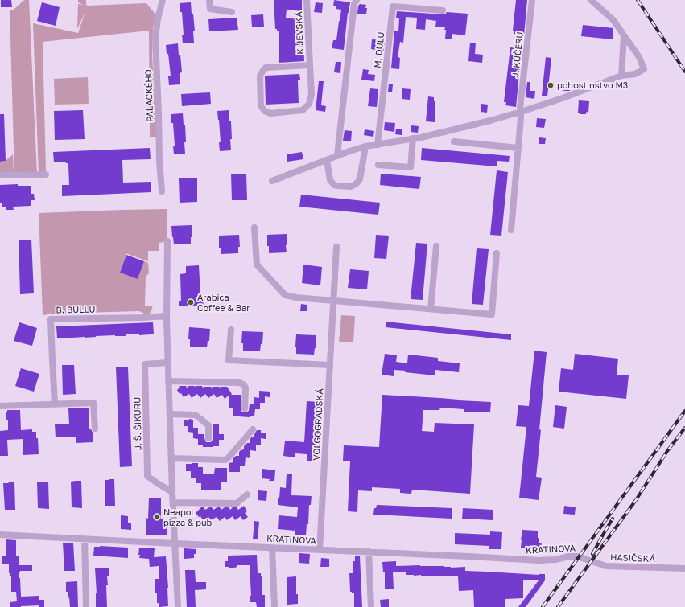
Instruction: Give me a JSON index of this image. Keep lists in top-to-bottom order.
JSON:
{
  "streets": {
    "street": [
      "KIJEVSKÁ",
      "M. DULU",
      "J. KUČERU",
      "PALACKÉHO",
      "B. BULLU",
      "J. Š. ŠIKURU",
      "VOLGOGRADSKÁ",
      "KRATINOVA",
      "HASIČSKÁ"
    ]
  },
  "crossings": [
    ["VOLGOGRADSKÁ", "KRATINOVA"],
    ["KRATINOVA", "HASIČSKÁ"]
  ],
  "places": ["pohostinstvo M3", "Arabica Coffee & Bar", "Neapol pizza & pub"]
}
